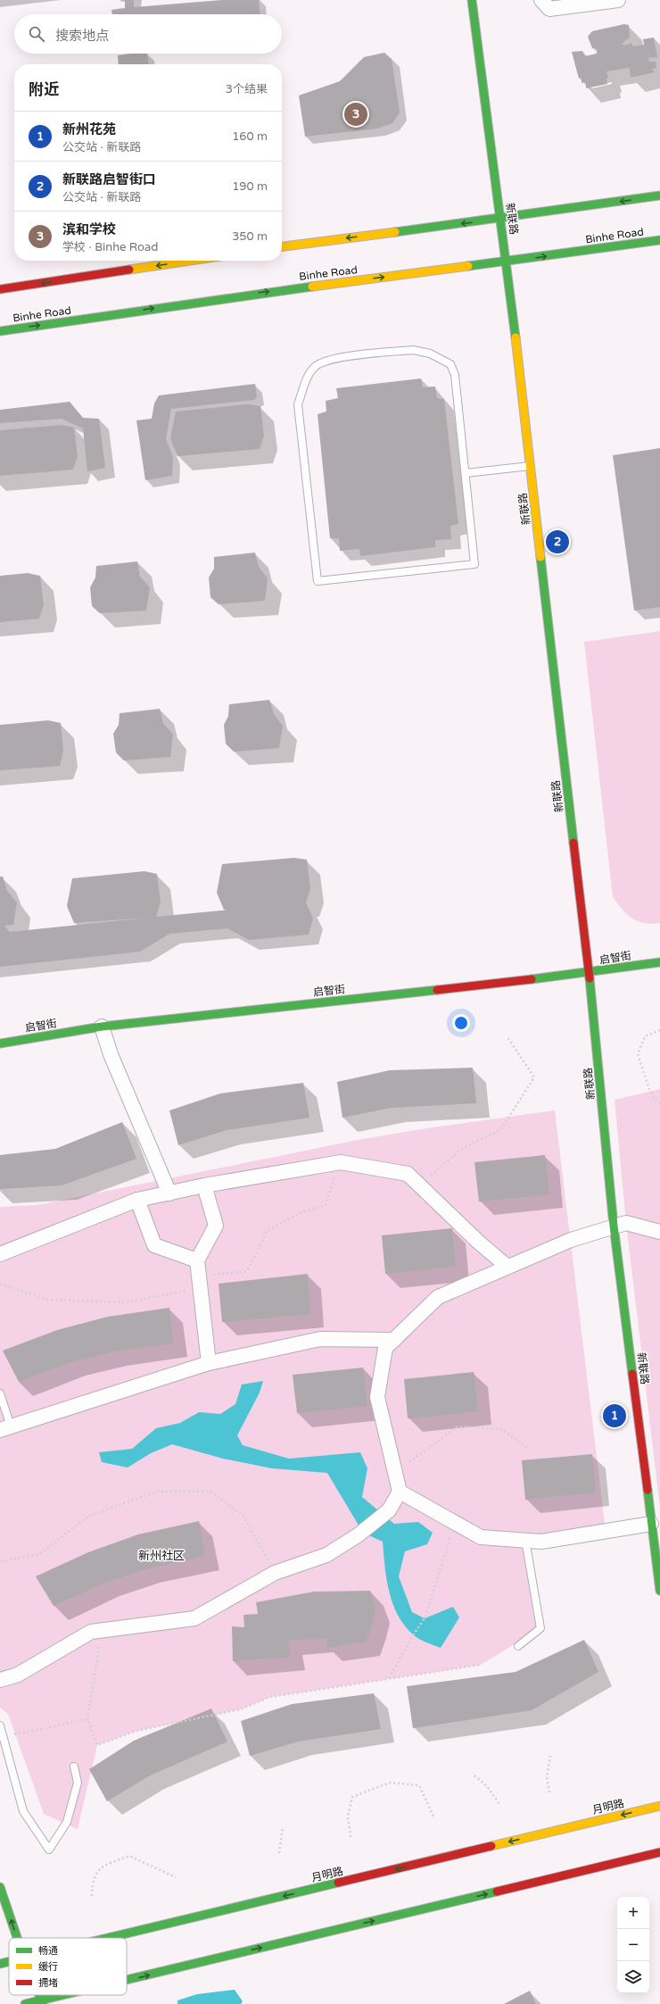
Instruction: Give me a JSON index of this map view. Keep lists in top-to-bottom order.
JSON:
{
  "streets": {
    "street": [
      "新联路",
      "Binhe Road",
      "启智街",
      "月明路"
    ]
  },
  "crossings": [
    ["新联路", "Binhe Road"],
    ["新联路", "启智街"]
  ],
  "districts": ["新州社区"],
  "legend": ["畅通", "缓行", "拥堵"],
  "page": {
    "search": "搜索地点",
    "heading": ["附近", "3个结果"],
    "pins": ["3", "2", "1"],
    "list": [
      {
        "mark": "1",
        "name": "新州花苑",
        "note": "公交站 · 新联路",
        "value": "160 m"
      },
      {
        "mark": "2",
        "name": "新联路启智街口",
        "note": "公交站 · 新联路",
        "value": "190 m"
      },
      {
        "mark": "3",
        "name": "滨和学校",
        "note": "学校 · Binhe Road",
        "value": "350 m"
      }
    ],
    "map_buttons": ["+", "−"]
  }
}
